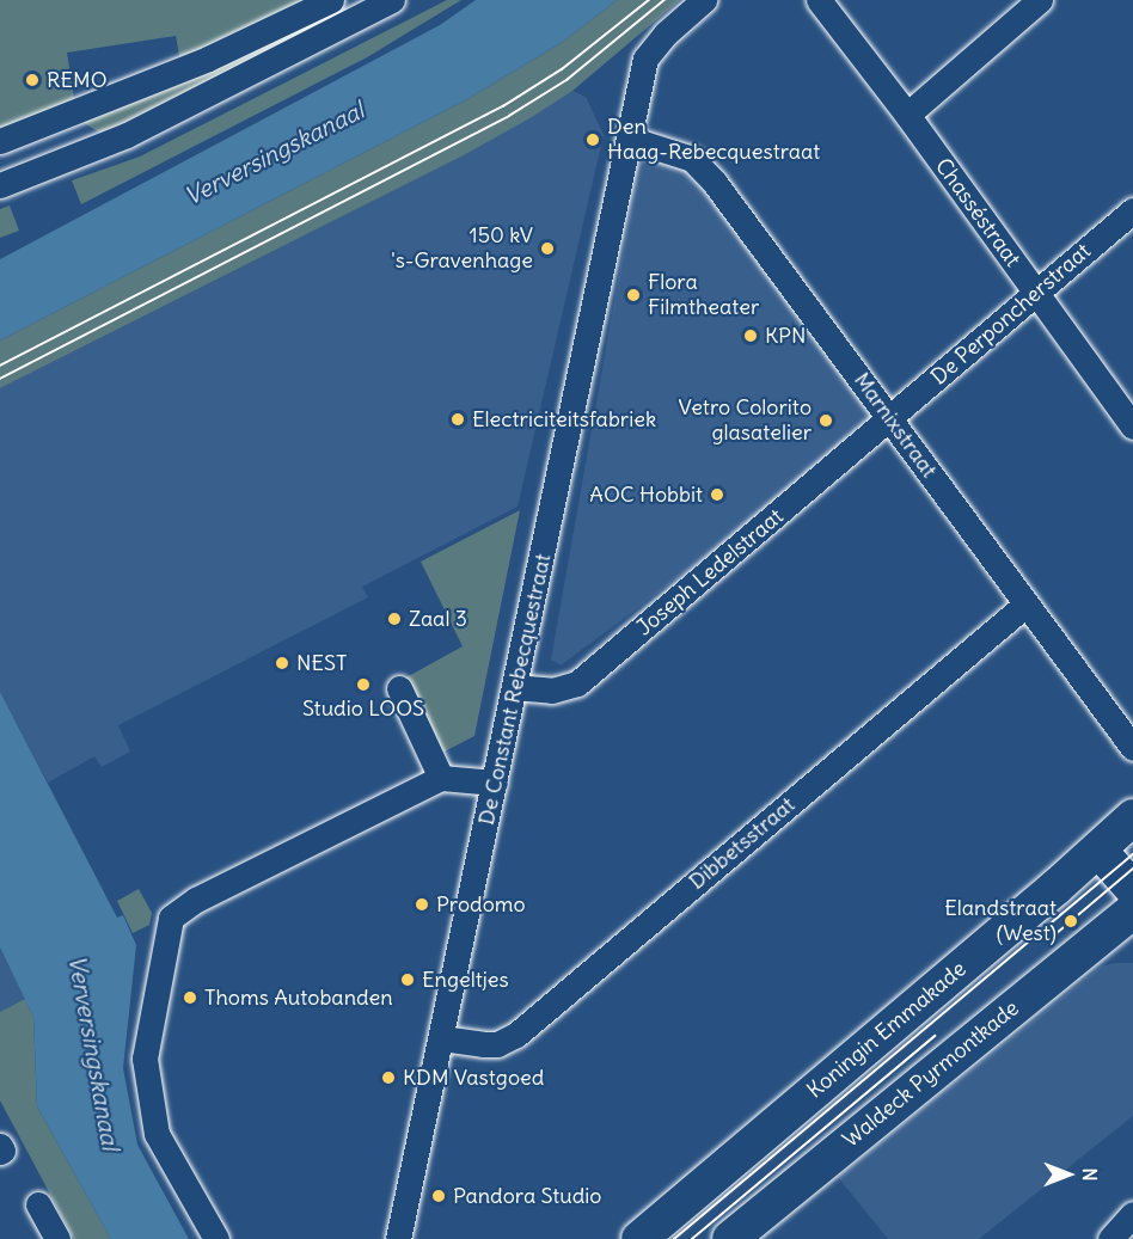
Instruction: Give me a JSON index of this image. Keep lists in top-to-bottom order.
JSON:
{
  "streets": {
    "main road": ["Koningin Emmakade", "Waldeck Pyrmontkade"],
    "street": [
      "Chasséstraat",
      "De Perponcherstraat",
      "Marnixstraat",
      "Joseph Ledelstraat",
      "De Constant Rebecquestraat",
      "Dibbetsstraat"
    ]
  },
  "crossings": [
    ["Chasséstraat", "De Perponcherstraat"],
    ["De Perponcherstraat", "Marnixstraat"],
    ["De Perponcherstraat", "Joseph Ledelstraat"],
    ["Marnixstraat", "Joseph Ledelstraat"],
    ["Marnixstraat", "De Constant Rebecquestraat"],
    ["Marnixstraat", "Dibbetsstraat"],
    ["Joseph Ledelstraat", "De Constant Rebecquestraat"],
    ["De Constant Rebecquestraat", "Dibbetsstraat"]
  ],
  "water": ["Verversingskanaal"],
  "places": [
    "REMO",
    "Den Haag-Rebecquestraat",
    "150 kV 's-Gravenhage",
    "Flora Filmtheater",
    "KPN",
    "Electriciteitsfabriek",
    "Vetro Colorito glasatelier",
    "AOC Hobbit",
    "Zaal 3",
    "NEST",
    "Studio LOOS",
    "Prodomo",
    "Elandstraat (West)",
    "Engeltjes",
    "Thoms Autobanden",
    "KDM Vastgoed",
    "Pandora Studio"
  ],
  "north": "right"
}
